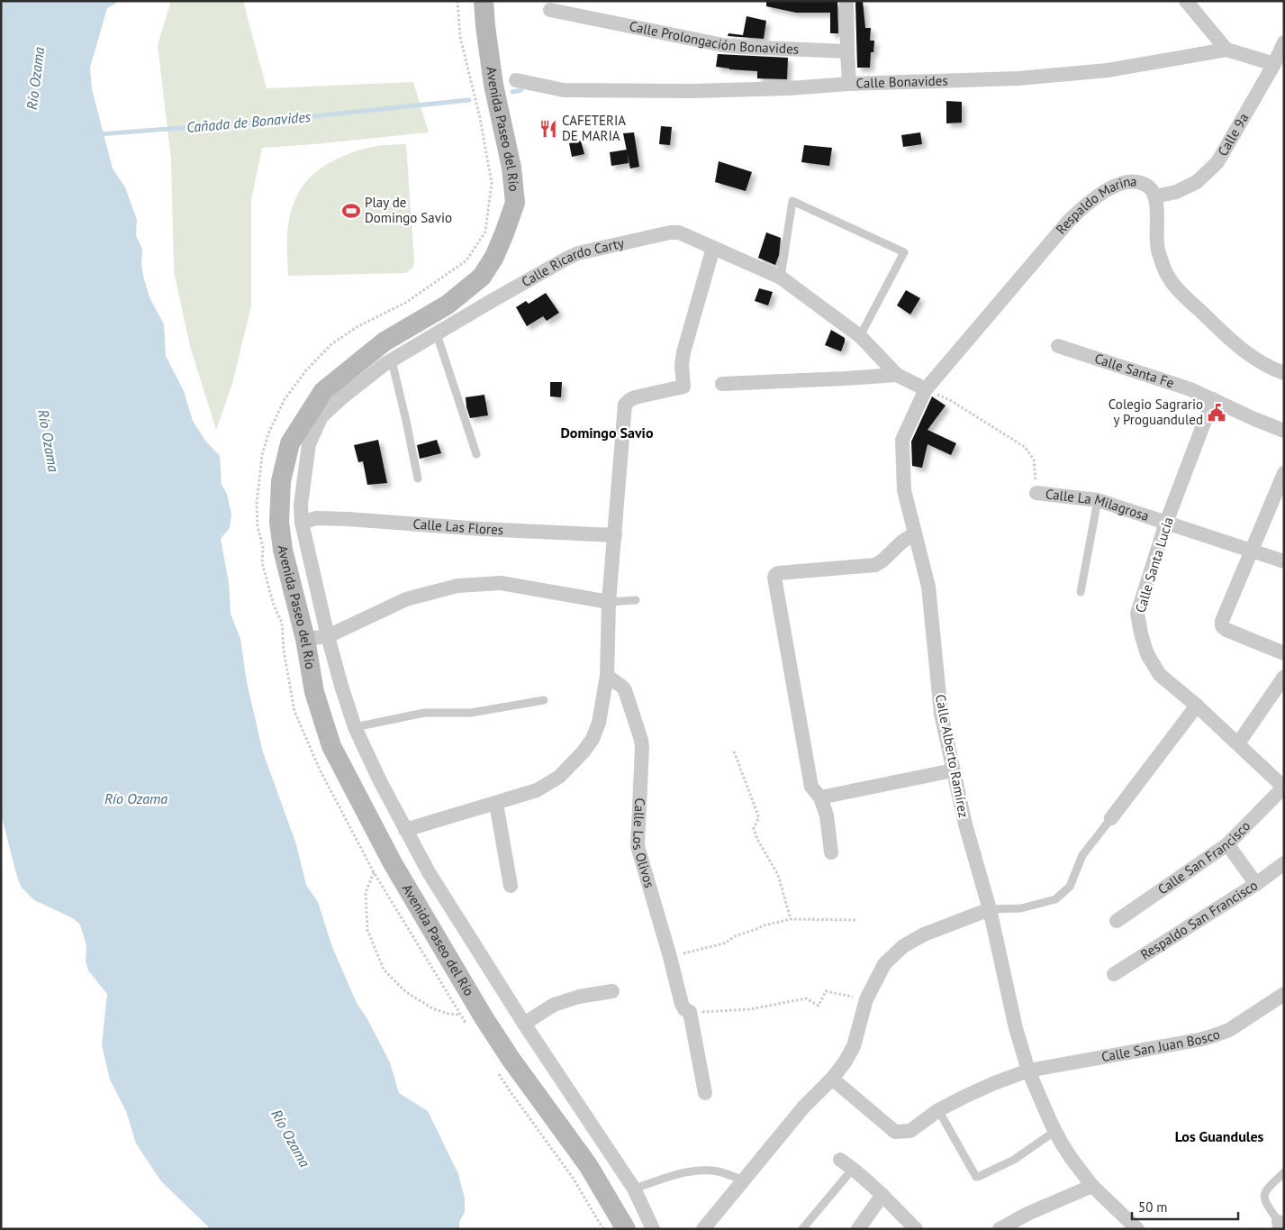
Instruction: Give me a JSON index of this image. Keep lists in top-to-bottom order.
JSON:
{
  "streets": {
    "street": [
      "Calle Prolongación Bonavides",
      "Calle Bonavides",
      "Avenida Paseo del Río",
      "Calle 9a",
      "Respaldo Marina",
      "Calle Ricardo Carty",
      "Calle Santa Fe",
      "Calle La Milagrosa",
      "Calle Las Flores",
      "Calle Santa Lucía",
      "Calle Alberto Ramírez",
      "Calle Los Olivos",
      "Calle San Francisco",
      "Respaldo San Francisco",
      "Calle San Juan Bosco"
    ]
  },
  "crossings": [
    ["Calle Bonavides", "Calle 9a"],
    ["Avenida Paseo del Río", "Calle Ricardo Carty"],
    ["Avenida Paseo del Río", "Calle Las Flores"],
    ["Calle 9a", "Respaldo Marina"],
    ["Respaldo Marina", "Calle Ricardo Carty"],
    ["Respaldo Marina", "Calle Alberto Ramírez"],
    ["Calle Ricardo Carty", "Calle Las Flores"],
    ["Calle Ricardo Carty", "Calle Alberto Ramírez"],
    ["Calle Santa Fe", "Calle Santa Lucía"],
    ["Calle La Milagrosa", "Calle Santa Lucía"],
    ["Calle Santa Lucía", "Calle San Francisco"],
    ["Calle Alberto Ramírez", "Calle San Juan Bosco"]
  ],
  "districts": ["Domingo Savio", "Los Guandules"],
  "water": ["Río Ozama", "Cañada de Bonavides"],
  "places": {
    "restaurant": ["CAFETERIA DE MARIA"],
    "sports": ["Play de Domingo Savio"],
    "public building": ["Colegio Sagrario y Proguanduled"]
  },
  "scale_bar": "50 m"
}
